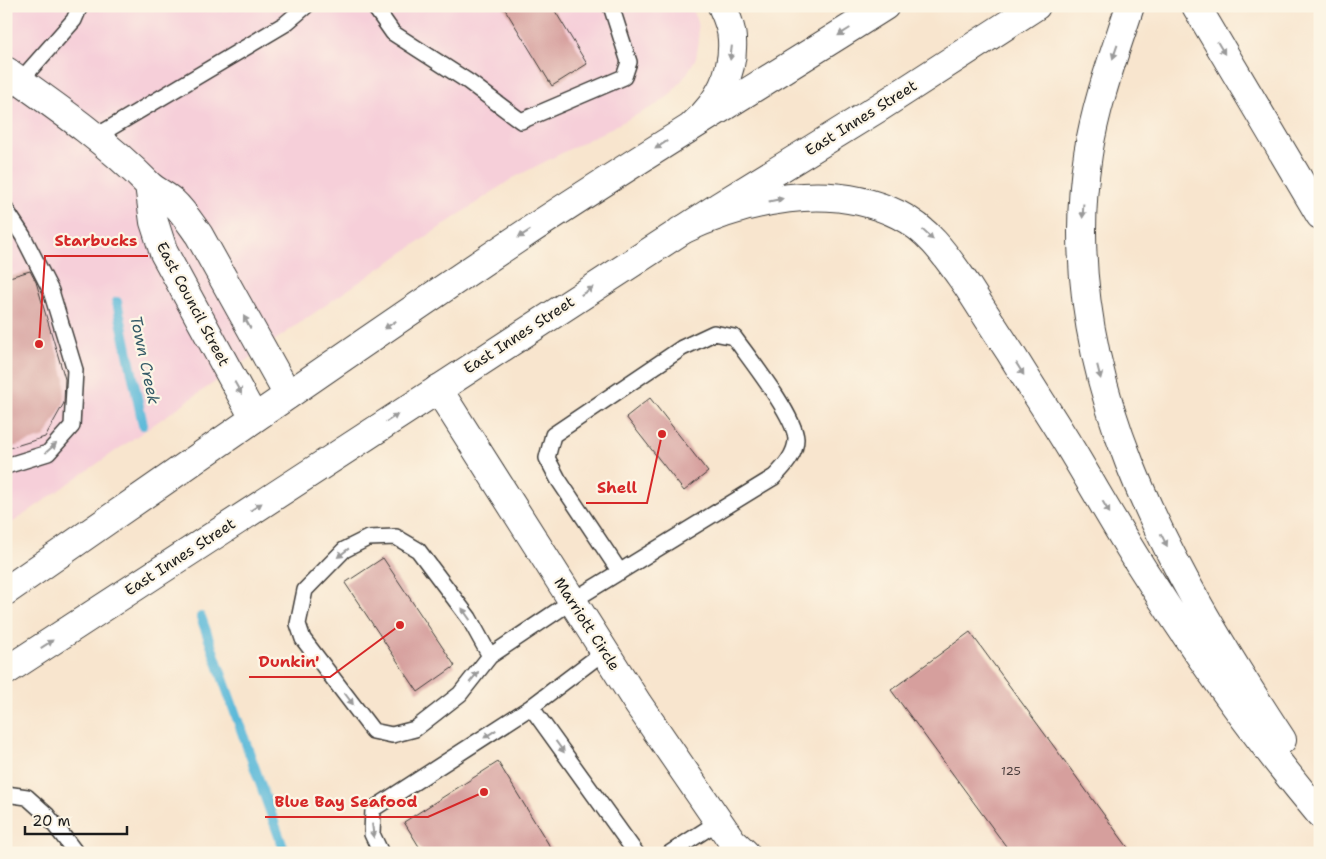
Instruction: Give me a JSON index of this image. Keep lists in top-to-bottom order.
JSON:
{
  "streets": {
    "main road": ["East Innes Street", "East Council Street", "Marriott Circle"]
  },
  "crossings": [
    ["East Innes Street", "Marriott Circle"]
  ],
  "water": ["Town Creek"],
  "places": [
    "Starbucks",
    "Shell",
    "Dunkin'",
    "Blue Bay Seafood"
  ],
  "house_numbers": ["125"],
  "scale_bar": "20 m"
}
